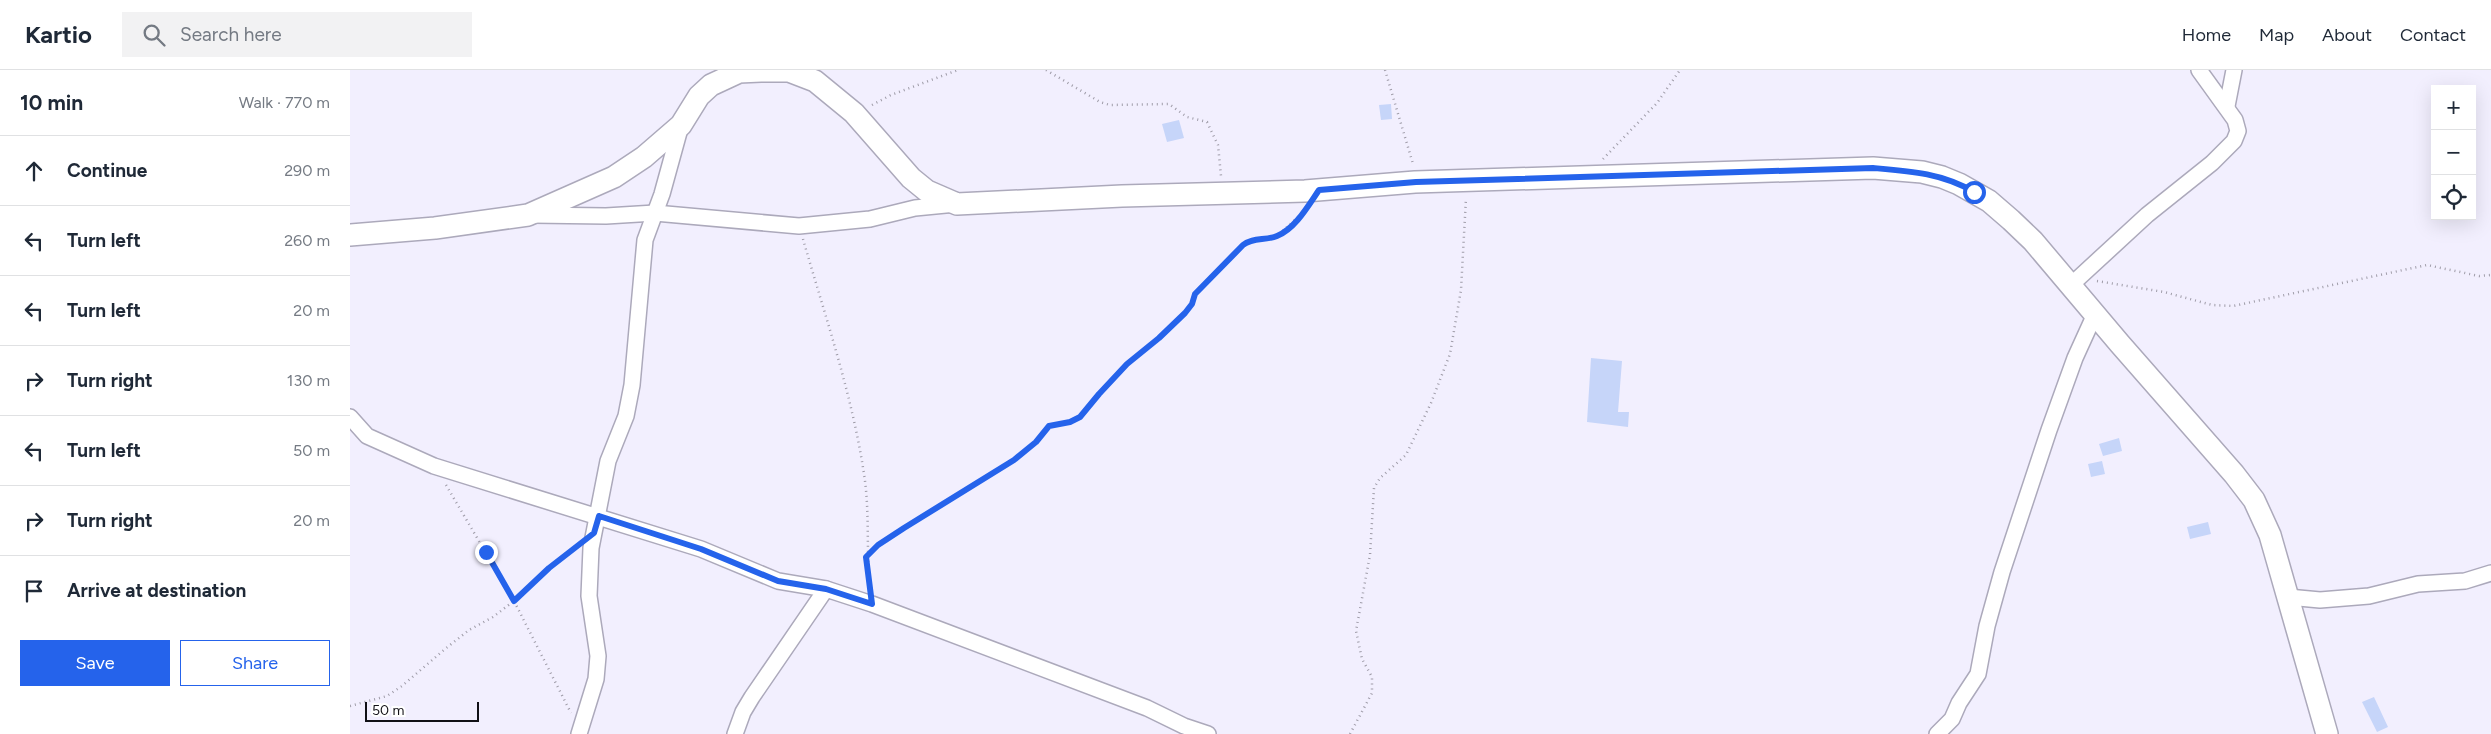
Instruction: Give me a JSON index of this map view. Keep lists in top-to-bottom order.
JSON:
{
  "scale_bar": "50 m",
  "page": {
    "header": "Kartio",
    "search": "Search here",
    "nav": [
      "Home",
      "Map",
      "About",
      "Contact"
    ],
    "heading": ["10 min", "Walk · 770 m"],
    "map_buttons": ["+", "−"],
    "list": [
      ["Continue", "290 m"],
      ["Turn left", "260 m"],
      ["Turn left", "20 m"],
      ["Turn right", "130 m"],
      ["Turn left", "50 m"],
      ["Turn right", "20 m"],
      "Arrive at destination"
    ],
    "buttons": ["Save", "Share"],
    "scale": "50 m"
  }
}
